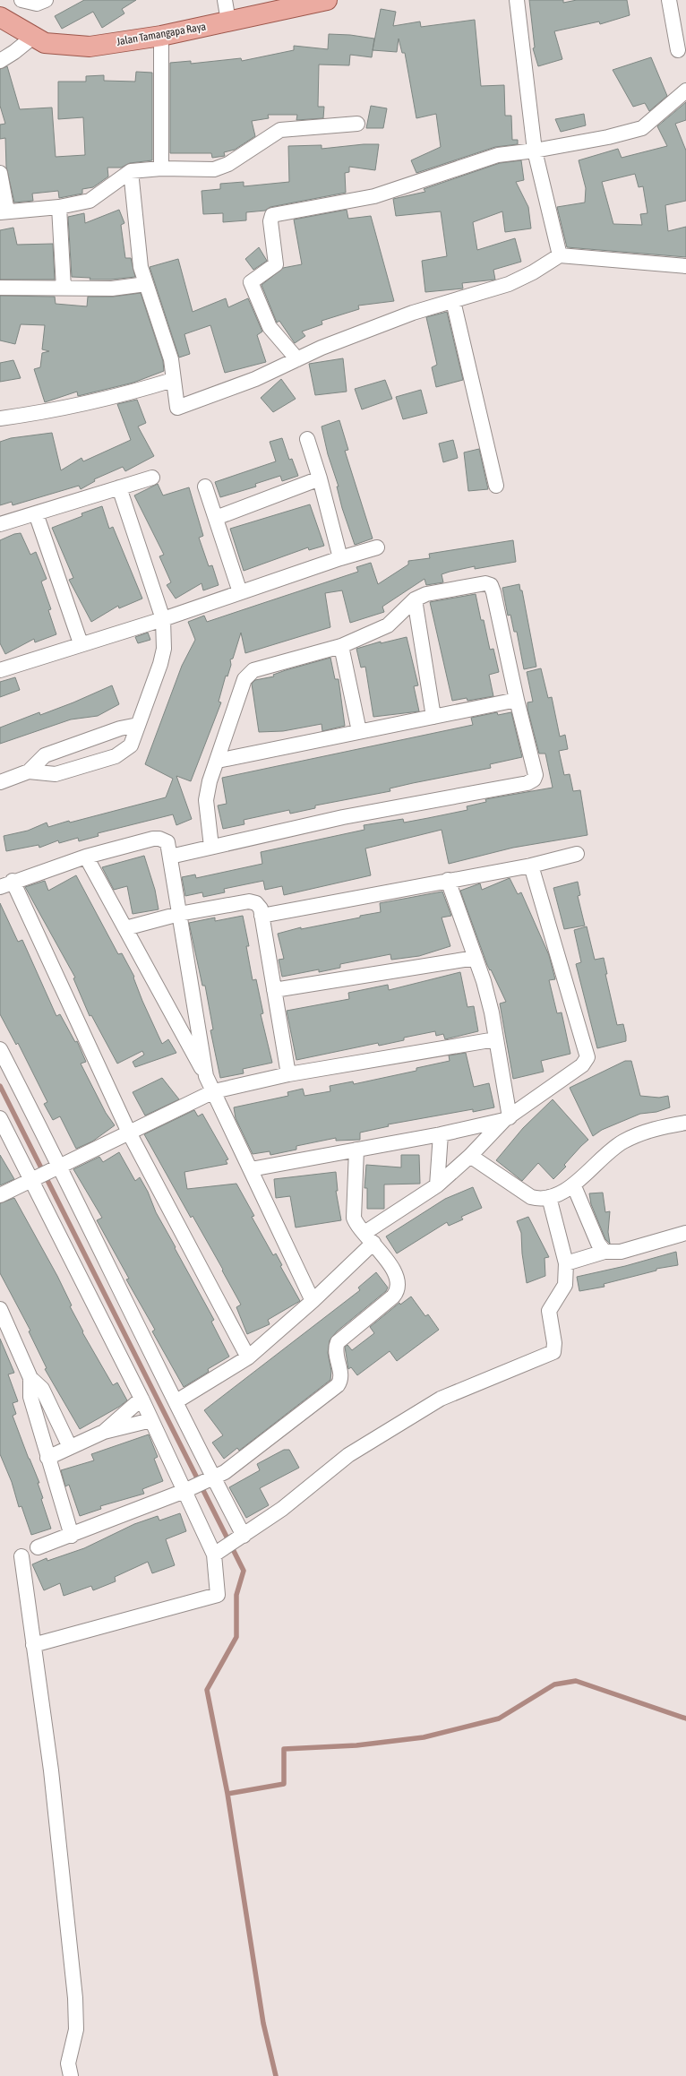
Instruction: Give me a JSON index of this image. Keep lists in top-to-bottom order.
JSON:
{
  "streets": {
    "main road": ["Jalan Tamangapa Raya"]
  }
}
